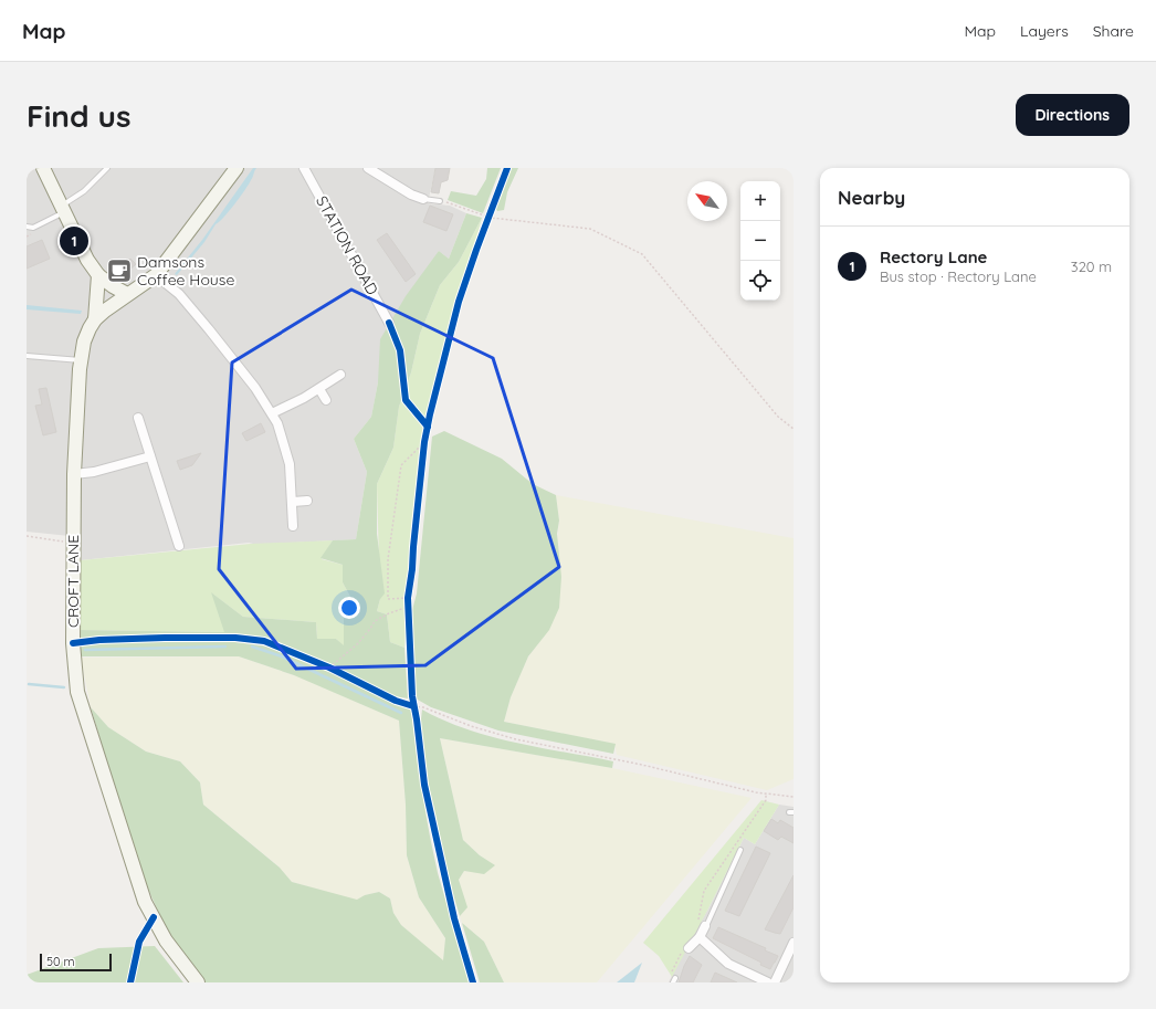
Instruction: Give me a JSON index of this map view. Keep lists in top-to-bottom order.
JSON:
{
  "streets": {
    "street": ["STATION ROAD", "CROFT LANE"]
  },
  "places": {
    "cafe": ["Damsons Coffee House"]
  },
  "scale_bar": "50 m",
  "north": "top left",
  "page": {
    "header": "Map",
    "nav": ["Map", "Layers", "Share"],
    "buttons": "Directions",
    "title": "Find us",
    "heading": "Nearby",
    "map_buttons": ["+", "−"],
    "pins": "1",
    "list": [
      {
        "mark": "1",
        "name": "Rectory Lane",
        "note": "Bus stop · Rectory Lane",
        "value": "320 m"
      }
    ],
    "scale": "50 m"
  }
}
